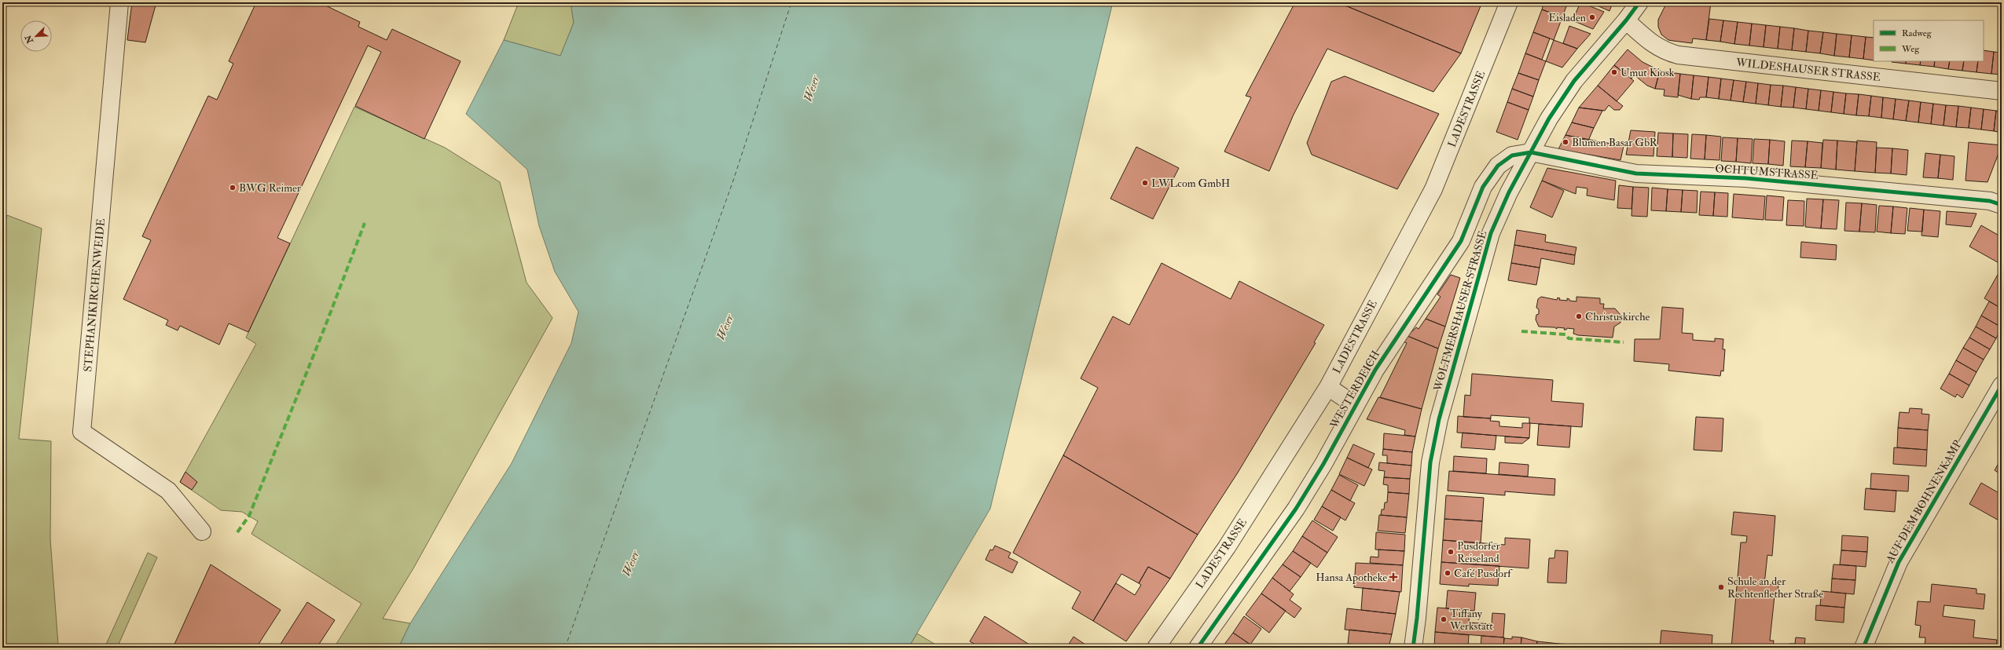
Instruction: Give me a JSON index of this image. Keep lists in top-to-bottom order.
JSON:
{
  "streets": {
    "street": [
      "WILDESHAUSER STRASSE",
      "LADESTRASSE",
      "OCHTUMSTRASSE",
      "STEPHANIKIRCHENWEIDE",
      "WOLTMERSHAUSER STRASSE",
      "WESTERDEICH",
      "AUF DEM BOHNENKAMP"
    ]
  },
  "crossings": [
    ["WILDESHAUSER STRASSE", "WOLTMERSHAUSER STRASSE"],
    ["OCHTUMSTRASSE", "WOLTMERSHAUSER STRASSE"],
    ["OCHTUMSTRASSE", "WESTERDEICH"],
    ["WOLTMERSHAUSER STRASSE", "WESTERDEICH"]
  ],
  "water": ["Weser"],
  "places": {
    "other": [
      "Eisladen",
      "Umut Kiosk",
      "Blumen Basar GbR",
      "LWLcom GmbH",
      "BWG Reimer",
      "Christuskirche",
      "Pusdorfer Reiseland",
      "Café Pusdorf",
      "Schule an der Rechtenflether Straße",
      "Tiffany Werkstatt"
    ],
    "health": ["Hansa Apotheke"]
  },
  "legend": ["Radweg", "Weg"],
  "north": "bottom left"
}
